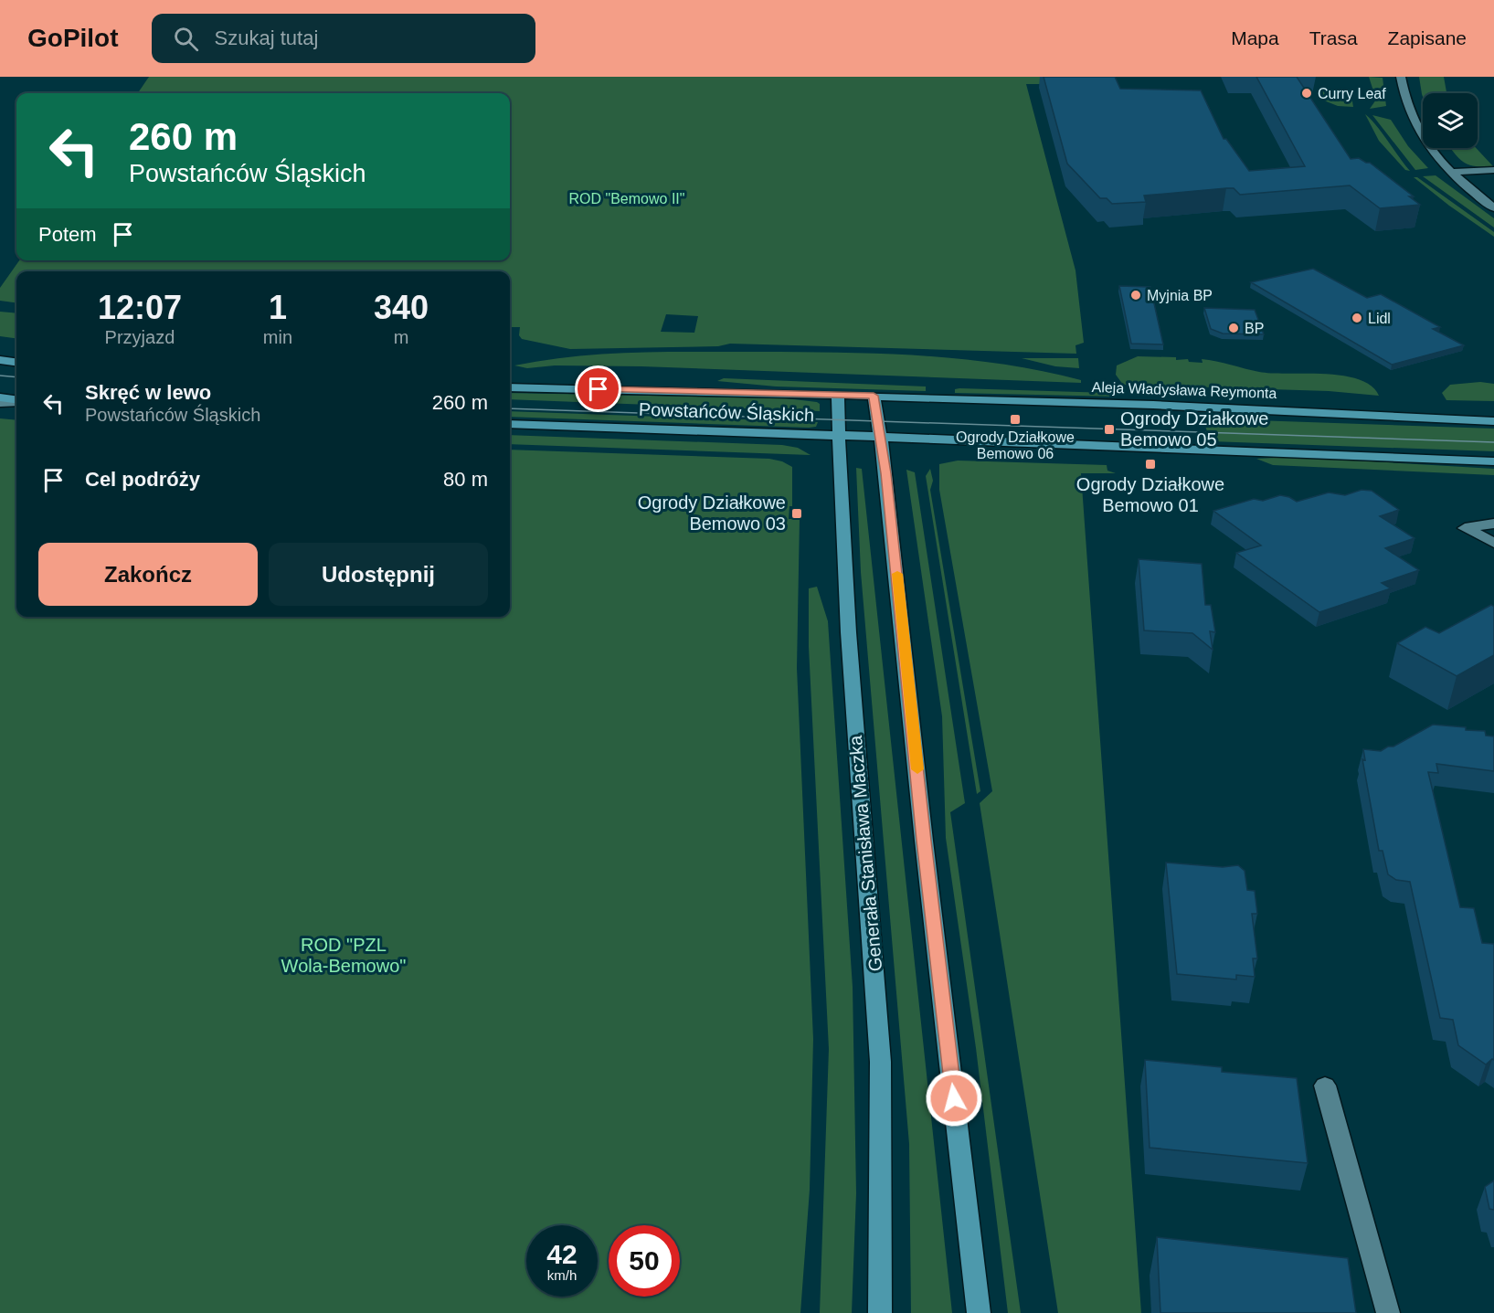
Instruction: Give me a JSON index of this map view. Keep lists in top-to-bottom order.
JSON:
{
  "streets": {
    "main road": ["Aleja Władysława Reymonta", "Powstańców Śląskich", "Generała Stanisława Maczka"]
  },
  "crossings": [
    ["Aleja Władysława Reymonta", "Powstańców Śląskich"],
    ["Powstańców Śląskich", "Generała Stanisława Maczka"]
  ],
  "parks": ["ROD \"Bemowo II\"", "ROD \"PZL Wola-Bemowo\""],
  "places": {
    "other": [
      "Curry Leaf",
      "Myjnia BP",
      "Lidl",
      "BP"
    ],
    "transit": [
      "Ogrody Działkowe Bemowo 06",
      "Ogrody Działkowe Bemowo 05",
      "Ogrody Działkowe Bemowo 01",
      "Ogrody Działkowe Bemowo 03"
    ]
  },
  "page": {
    "header": "GoPilot",
    "search": "Szukaj tutaj",
    "nav": ["Mapa", "Trasa", "Zapisane"],
    "turn": ["260 m", "Powstańców Śląskich"],
    "then": "Potem",
    "eta": [
      "12:07",
      "Przyjazd",
      "1",
      "min",
      "340",
      "m"
    ],
    "list": [
      {
        "name": "Skręć w lewo",
        "note": "Powstańców Śląskich",
        "value": "260 m"
      },
      {
        "name": "Cel podróży",
        "value": "80 m"
      }
    ],
    "buttons": ["Zakończ", "Udostępnij"],
    "speed": "42 km/h",
    "limit": "50"
  }
}
